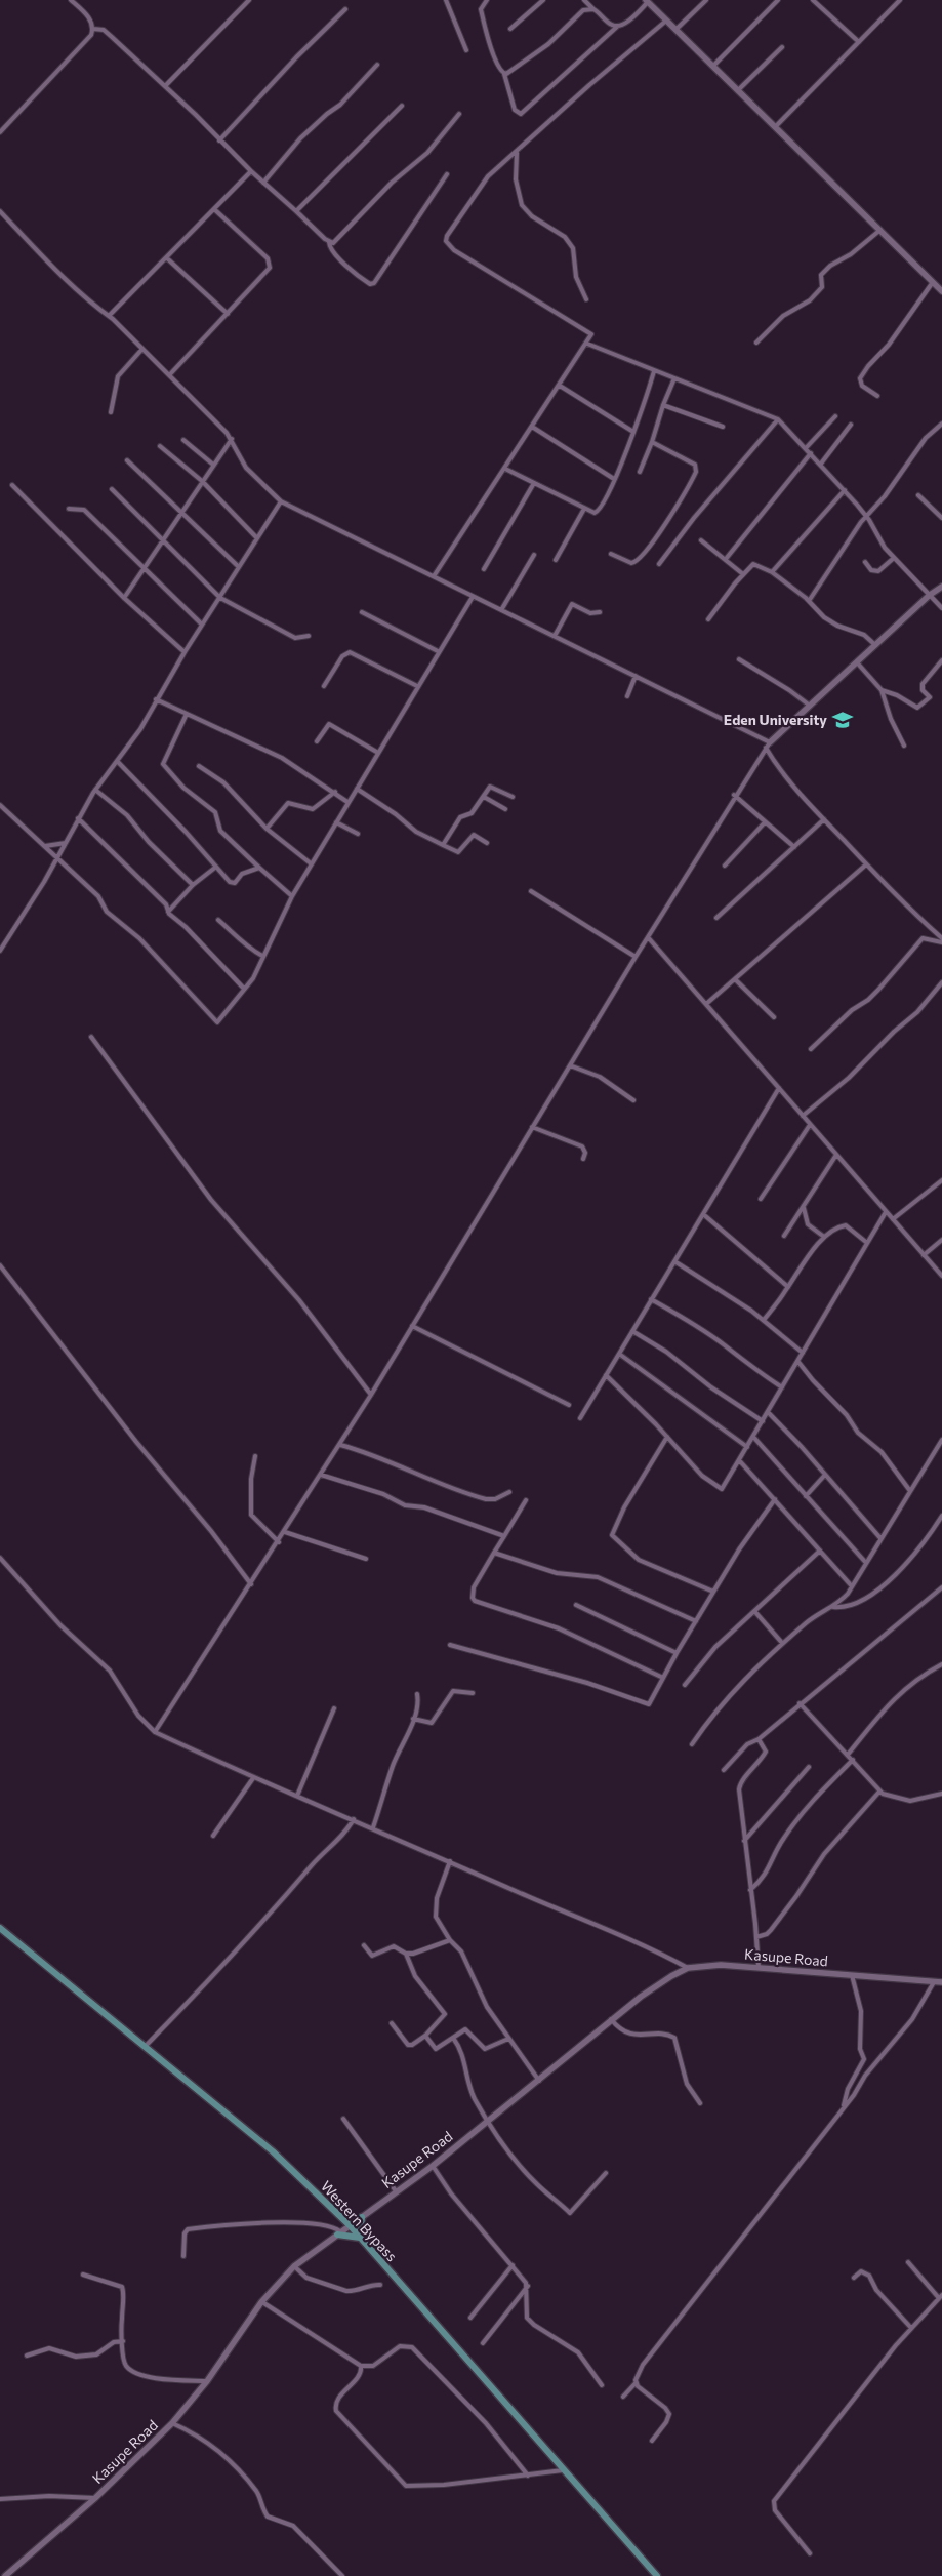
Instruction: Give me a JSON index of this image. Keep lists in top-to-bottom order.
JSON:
{
  "streets": {
    "main road": ["Western Bypass"],
    "street": ["Kasupe Road"]
  },
  "crossings": [
    ["Kasupe Road", "Western Bypass"]
  ],
  "places": {
    "school or university": ["Eden University"]
  }
}
